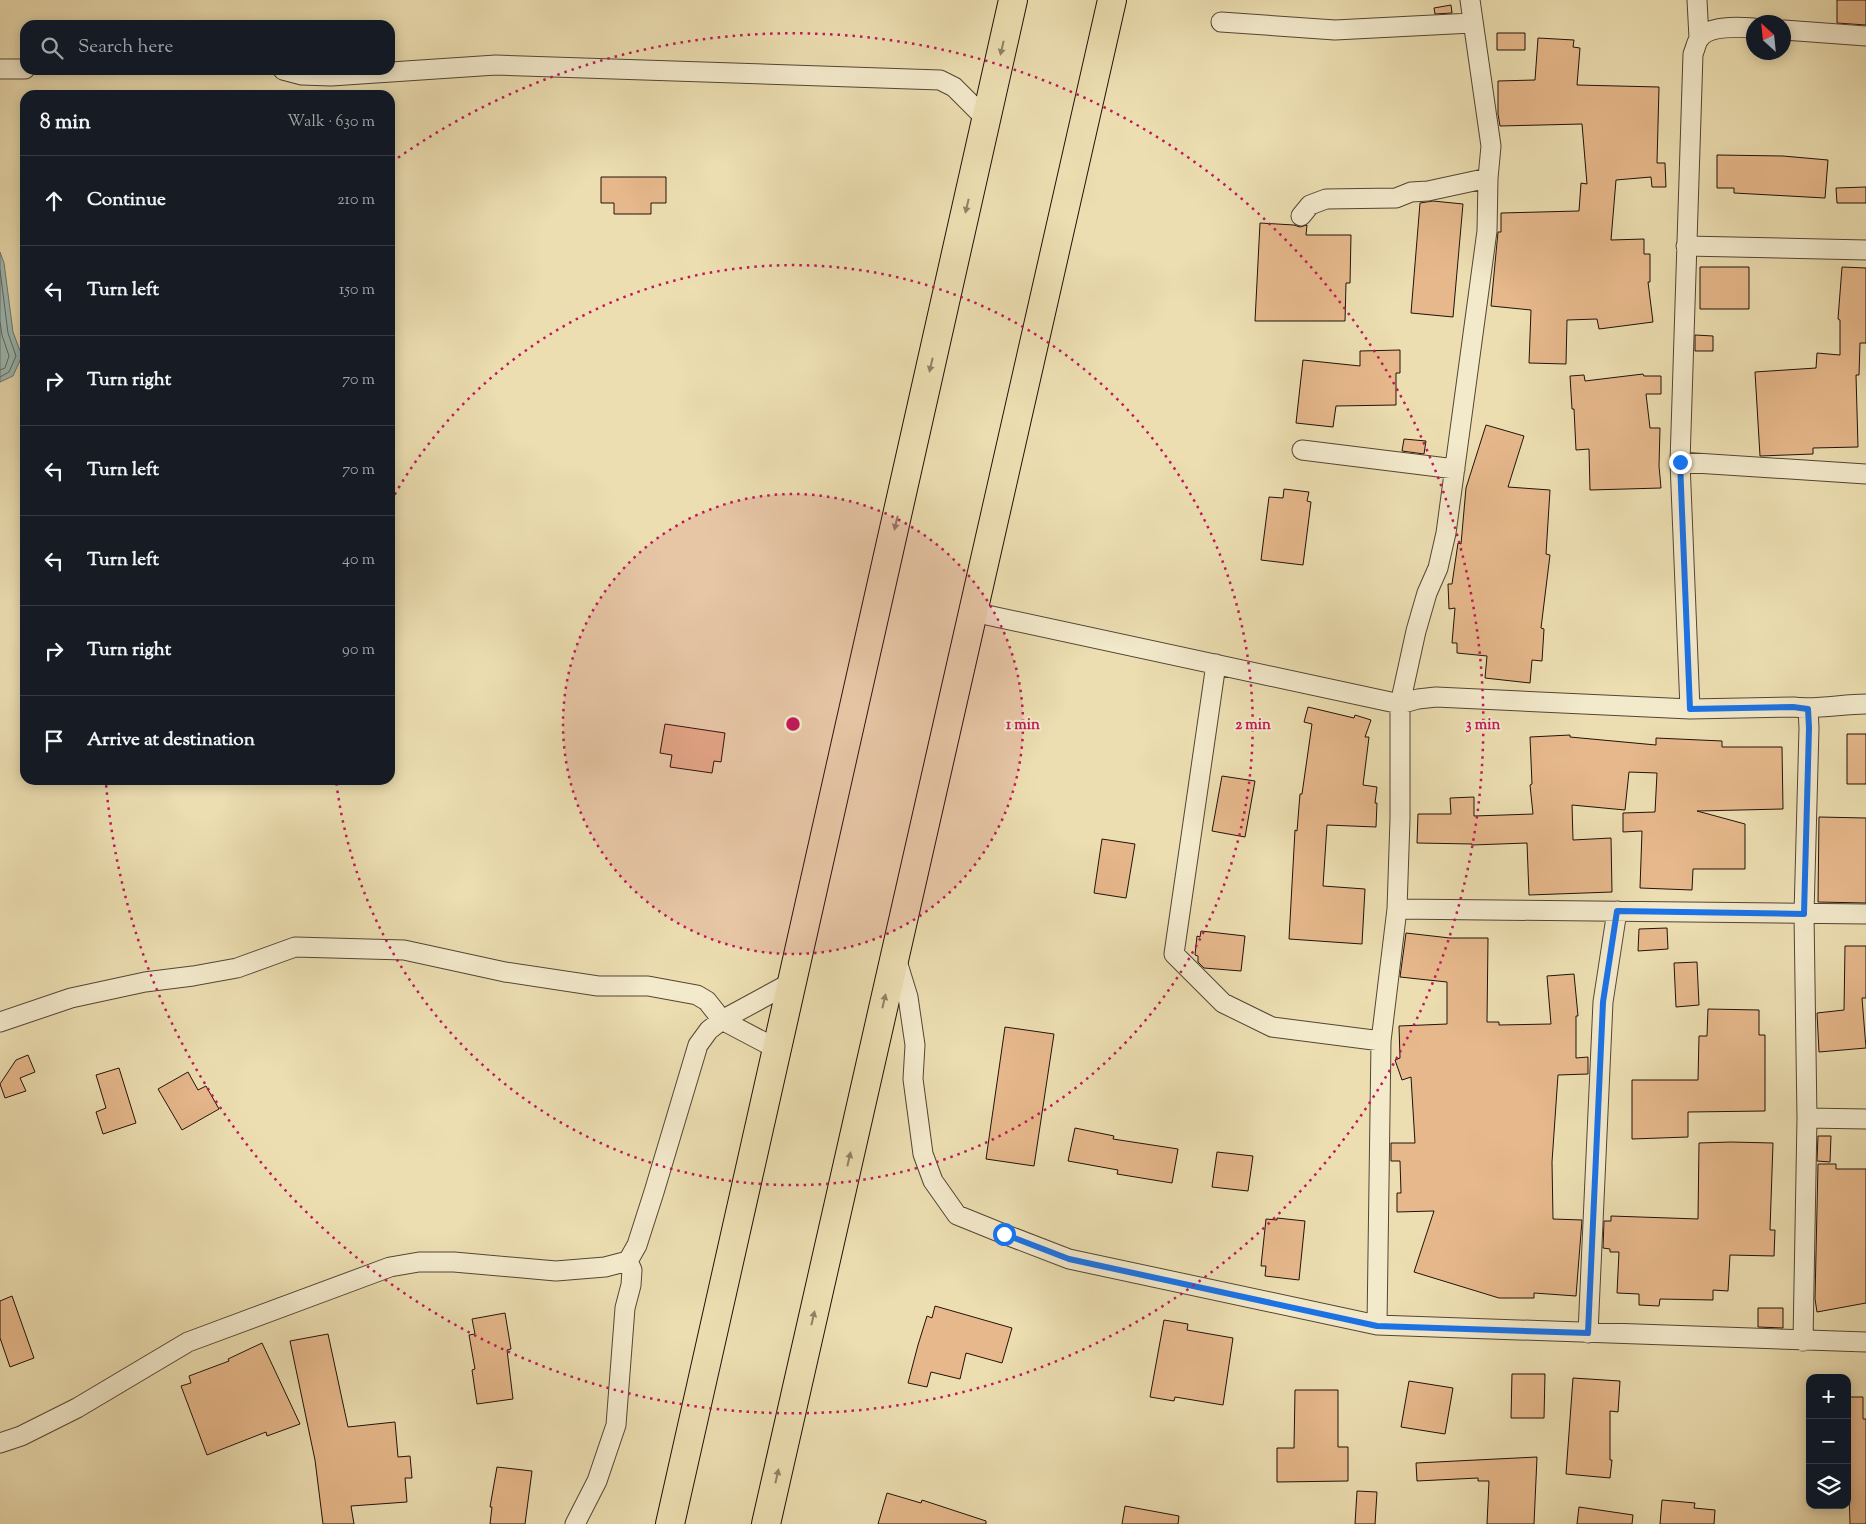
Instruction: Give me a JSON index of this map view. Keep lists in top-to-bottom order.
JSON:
{
  "north": "top left",
  "page": {
    "search": "Search here",
    "heading": ["8 min", "Walk · 630 m"],
    "list": [
      ["Continue", "210 m"],
      ["Turn left", "150 m"],
      ["Turn right", "70 m"],
      ["Turn left", "70 m"],
      ["Turn left", "40 m"],
      ["Turn right", "90 m"],
      "Arrive at destination"
    ],
    "map_buttons": ["+", "−"]
  },
  "rings": ["1 min", "2 min", "3 min"]
}
